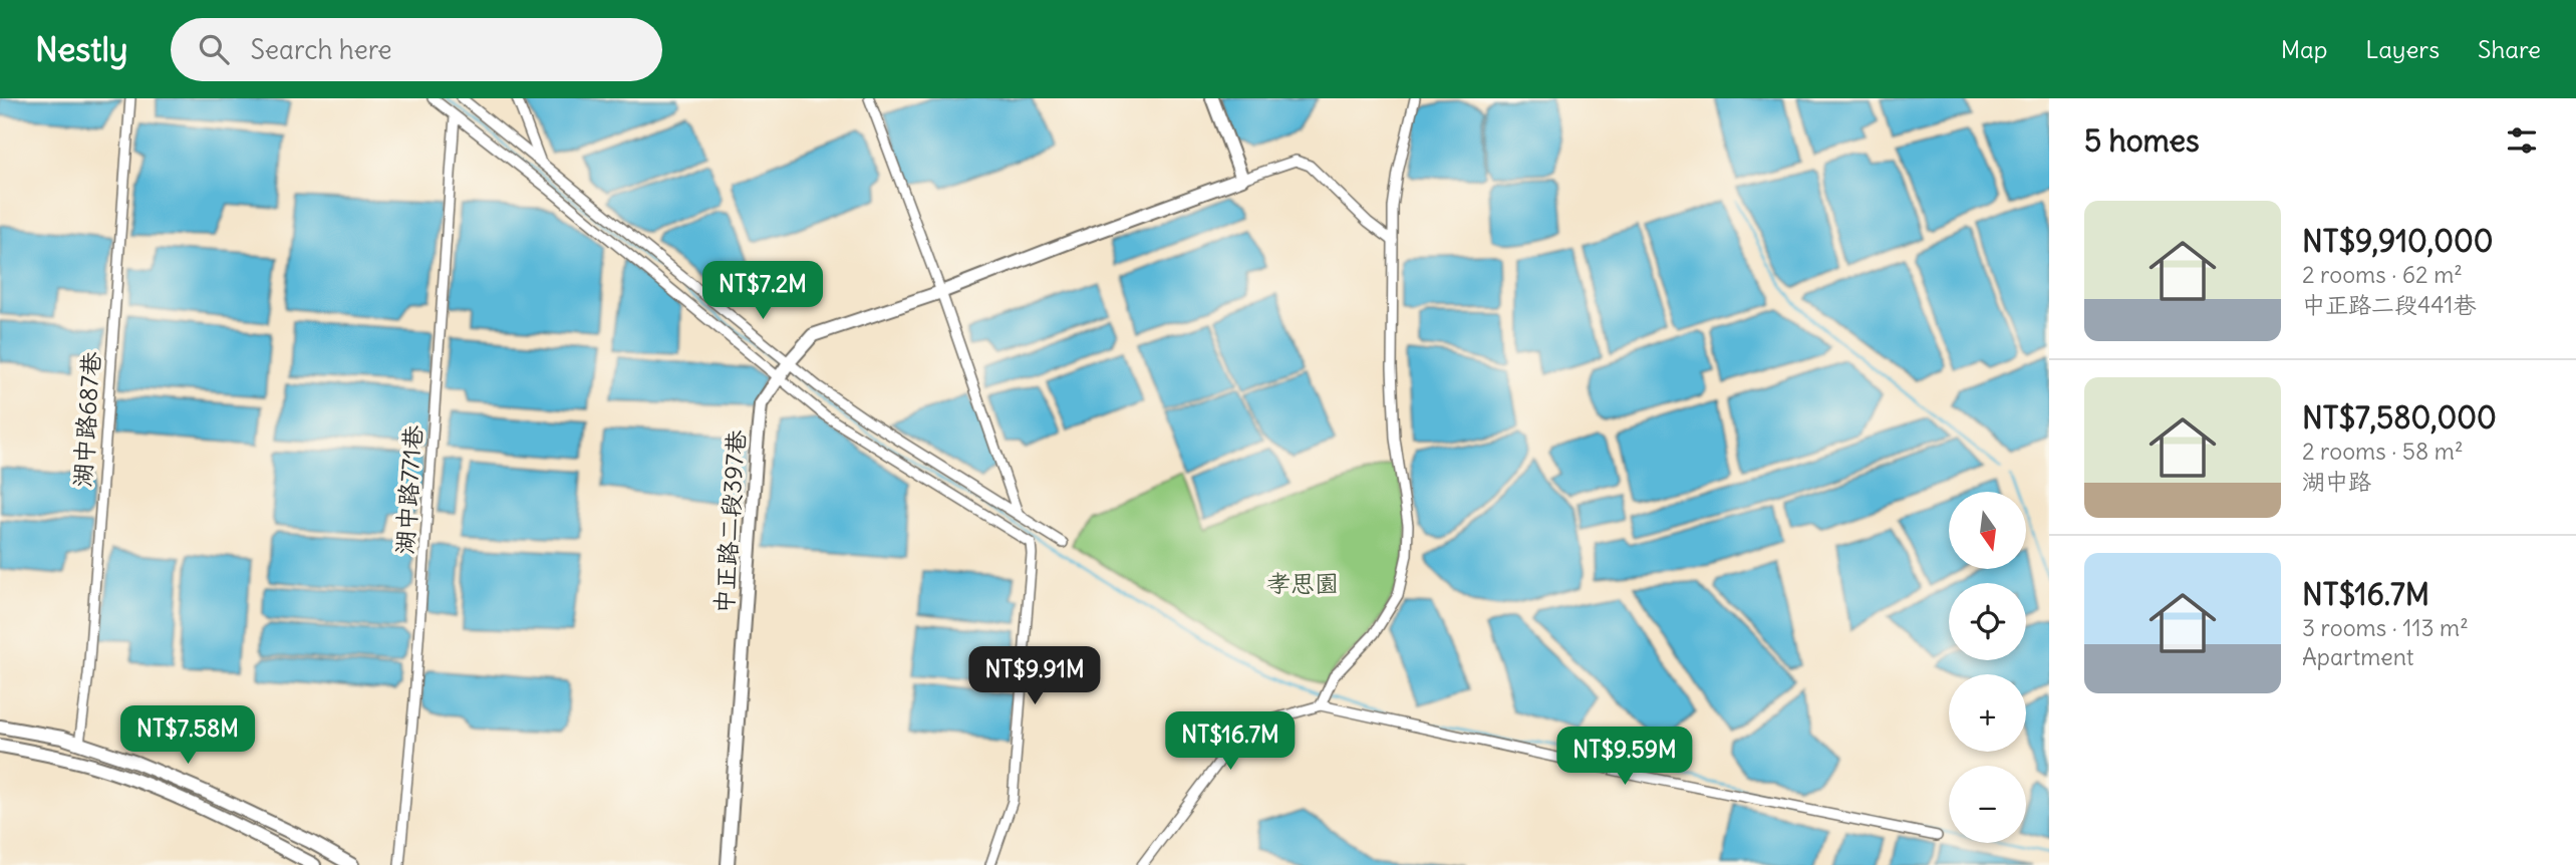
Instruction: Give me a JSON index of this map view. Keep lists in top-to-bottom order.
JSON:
{
  "streets": {
    "street": ["湖中路687巷", "湖中路771巷", "中正路二段397巷"]
  },
  "parks": ["孝思園"],
  "north": "bottom",
  "page": {
    "header": "Nestly",
    "search": "Search here",
    "nav": ["Map", "Layers", "Share"],
    "heading": "5 homes",
    "list": [
      {
        "name": "NT$9,910,000",
        "note": "2 rooms · 62 m² · 中正路二段441巷"
      },
      {
        "name": "NT$7,580,000",
        "note": "2 rooms · 58 m² · 湖中路"
      },
      {
        "name": "NT$16.7M",
        "note": "3 rooms · 113 m² · Apartment"
      }
    ],
    "price": [
      "NT$7.2M",
      "NT$9.91M",
      "NT$7.58M",
      "NT$16.7M",
      "NT$9.59M"
    ],
    "map_buttons": ["+", "−"]
  }
}
